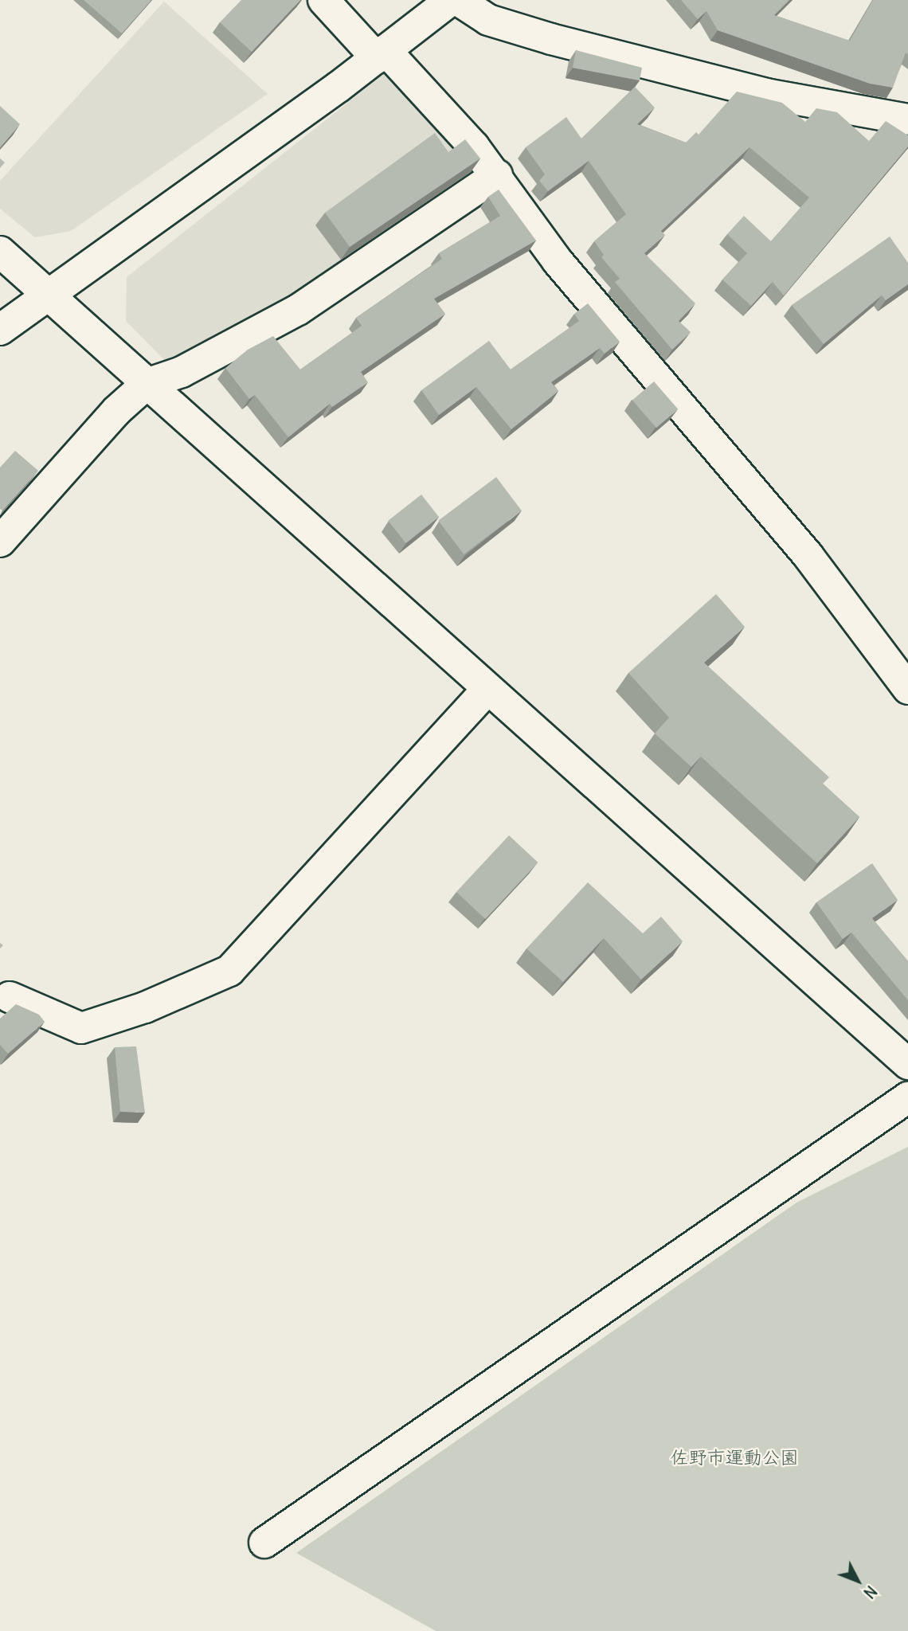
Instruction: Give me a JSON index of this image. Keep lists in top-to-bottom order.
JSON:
{
  "parks": ["佐野市運動公園"],
  "north": "bottom right"
}
